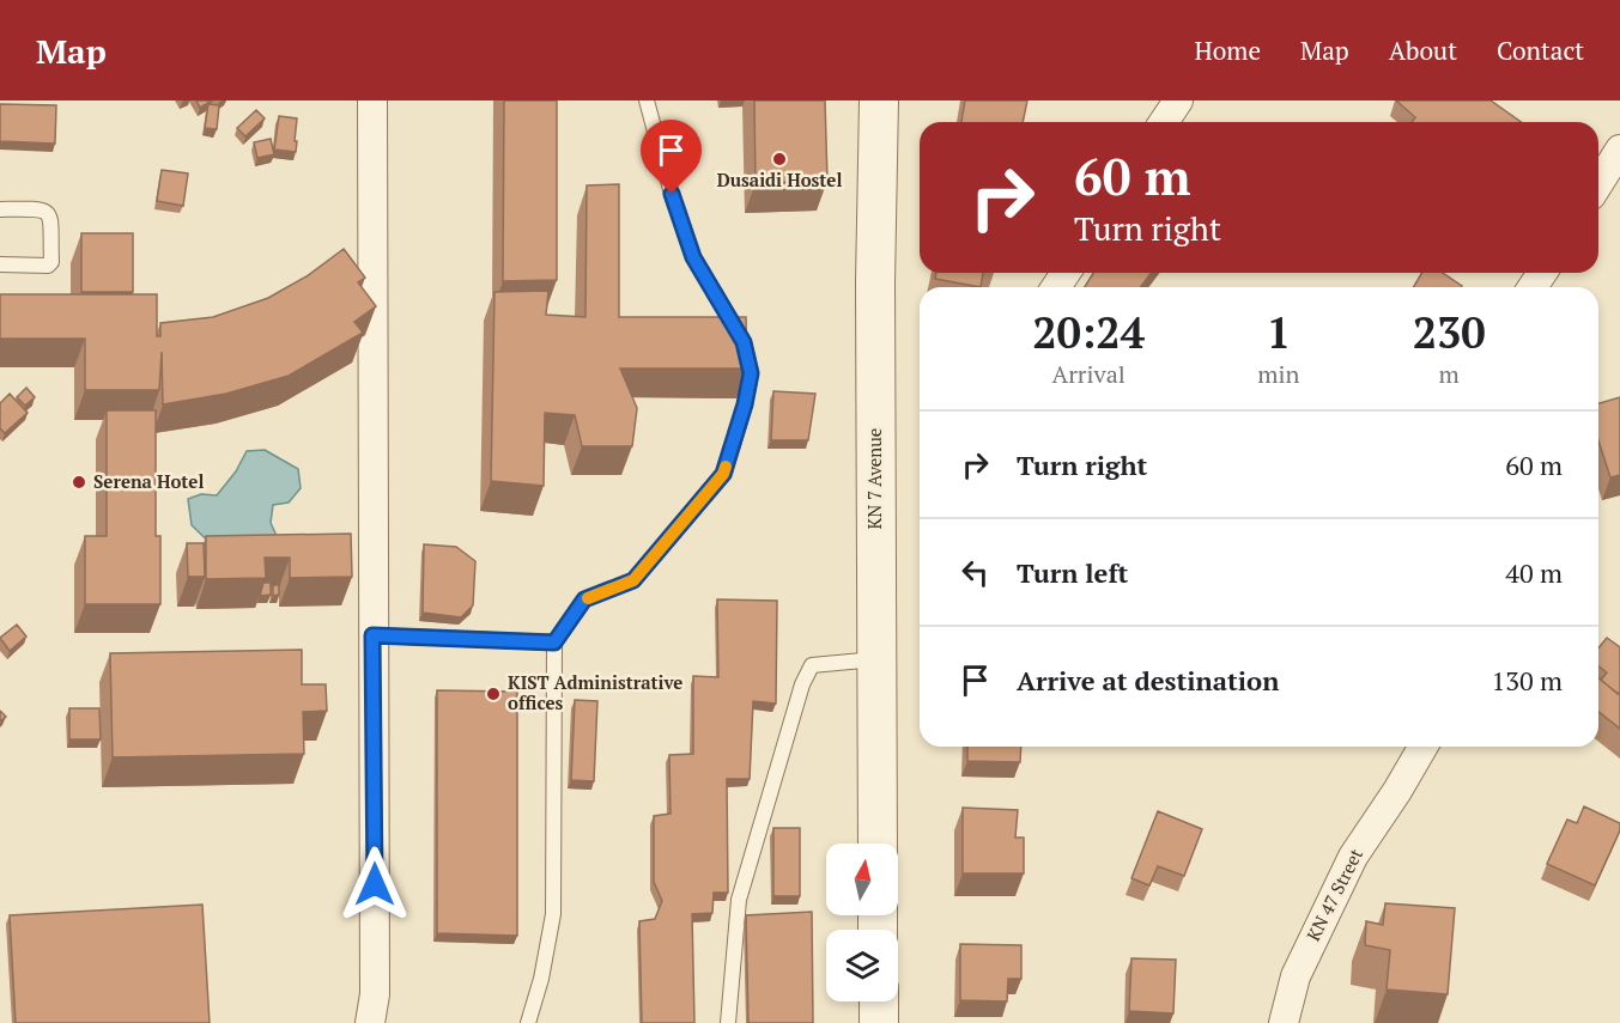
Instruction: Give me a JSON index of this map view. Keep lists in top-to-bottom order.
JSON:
{
  "streets": {
    "street": ["KN 7 Avenue", "KN 47 Street"]
  },
  "places": ["Dusaidi Hostel", "Serena Hotel", "KIST Administrative offices"],
  "north": "top",
  "page": {
    "header": "Map",
    "nav": [
      "Home",
      "Map",
      "About",
      "Contact"
    ],
    "turn": ["60 m", "Turn right"],
    "eta": [
      "20:24",
      "Arrival",
      "1",
      "min",
      "230",
      "m"
    ],
    "list": [
      {
        "name": "Turn right",
        "value": "60 m"
      },
      {
        "name": "Turn left",
        "value": "40 m"
      },
      {
        "name": "Arrive at destination",
        "value": "130 m"
      }
    ]
  }
}
